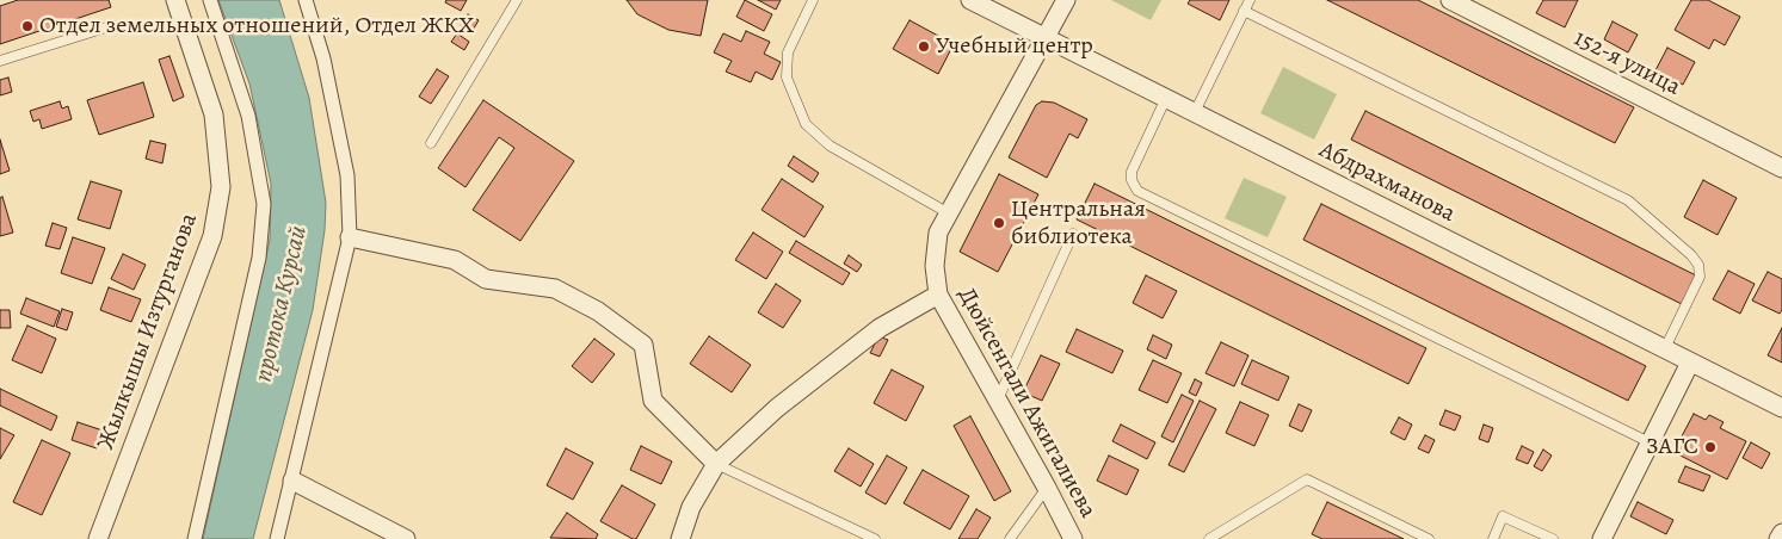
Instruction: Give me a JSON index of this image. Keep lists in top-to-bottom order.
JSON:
{
  "streets": {
    "street": [
      "152-я улица",
      "Абдрахманова",
      "Жылкышы Изтурганова",
      "Дюйсенгали Ажигалиева"
    ]
  },
  "crossings": [
    ["Абдрахманова", "Дюйсенгали Ажигалиева"]
  ],
  "water": ["протока Курсай"],
  "places": [
    "Отдел земельных отношений, Отдел ЖКХ",
    "Учебный центр",
    "Центральная библиотека",
    "ЗАГС"
  ]
}
